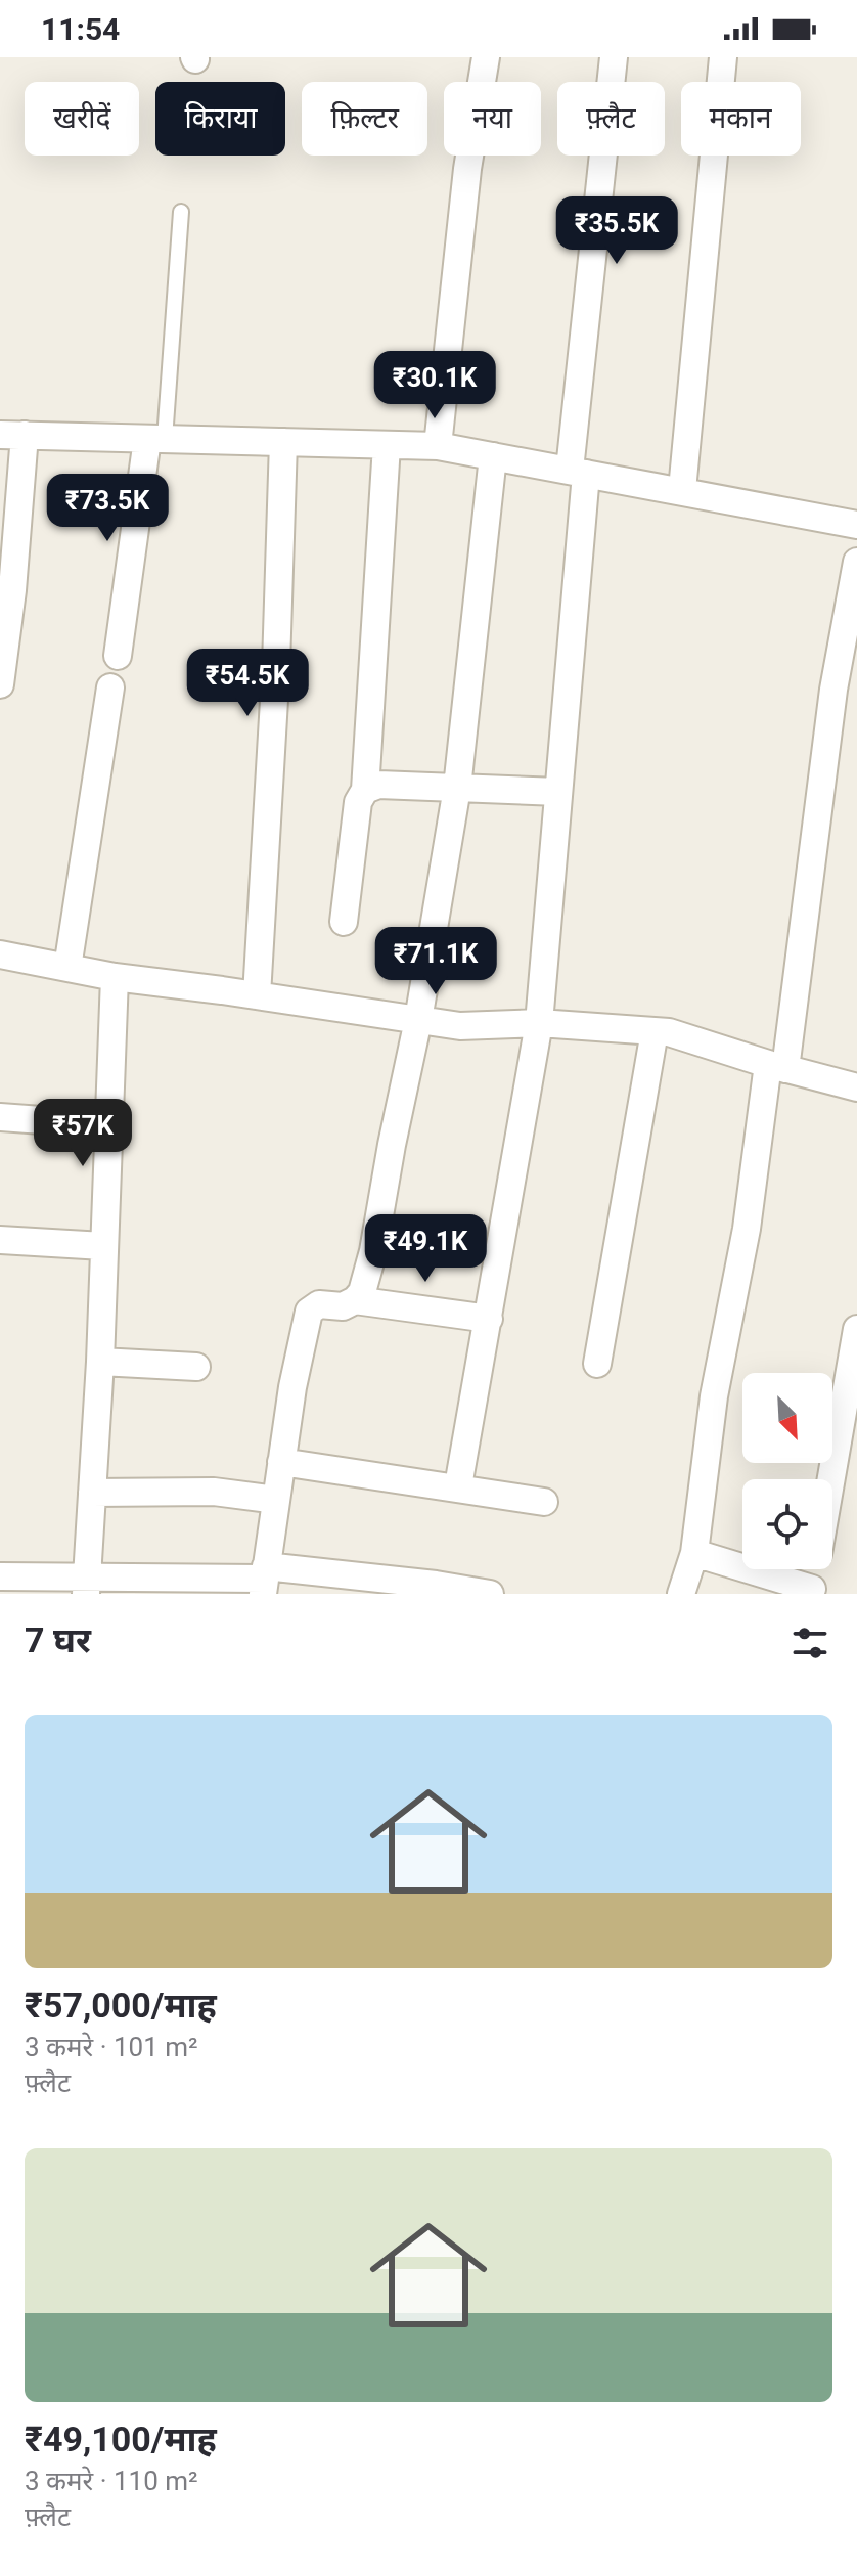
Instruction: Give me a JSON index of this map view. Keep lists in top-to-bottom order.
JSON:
{
  "north": "bottom right",
  "page": {
    "status": "11:54",
    "chip": [
      "खरीदें",
      "किराया",
      "फ़िल्टर",
      "नया",
      "फ़्लैट",
      "मकान"
    ],
    "price": [
      "₹35.5K",
      "₹30.1K",
      "₹73.5K",
      "₹54.5K",
      "₹71.1K",
      "₹57K",
      "₹49.1K"
    ],
    "heading": "7 घर",
    "list": [
      {
        "name": "₹57,000/माह",
        "note": "3 कमरे · 101 m² · फ़्लैट"
      },
      {
        "name": "₹49,100/माह",
        "note": "3 कमरे · 110 m² · फ़्लैट"
      }
    ]
  }
}
